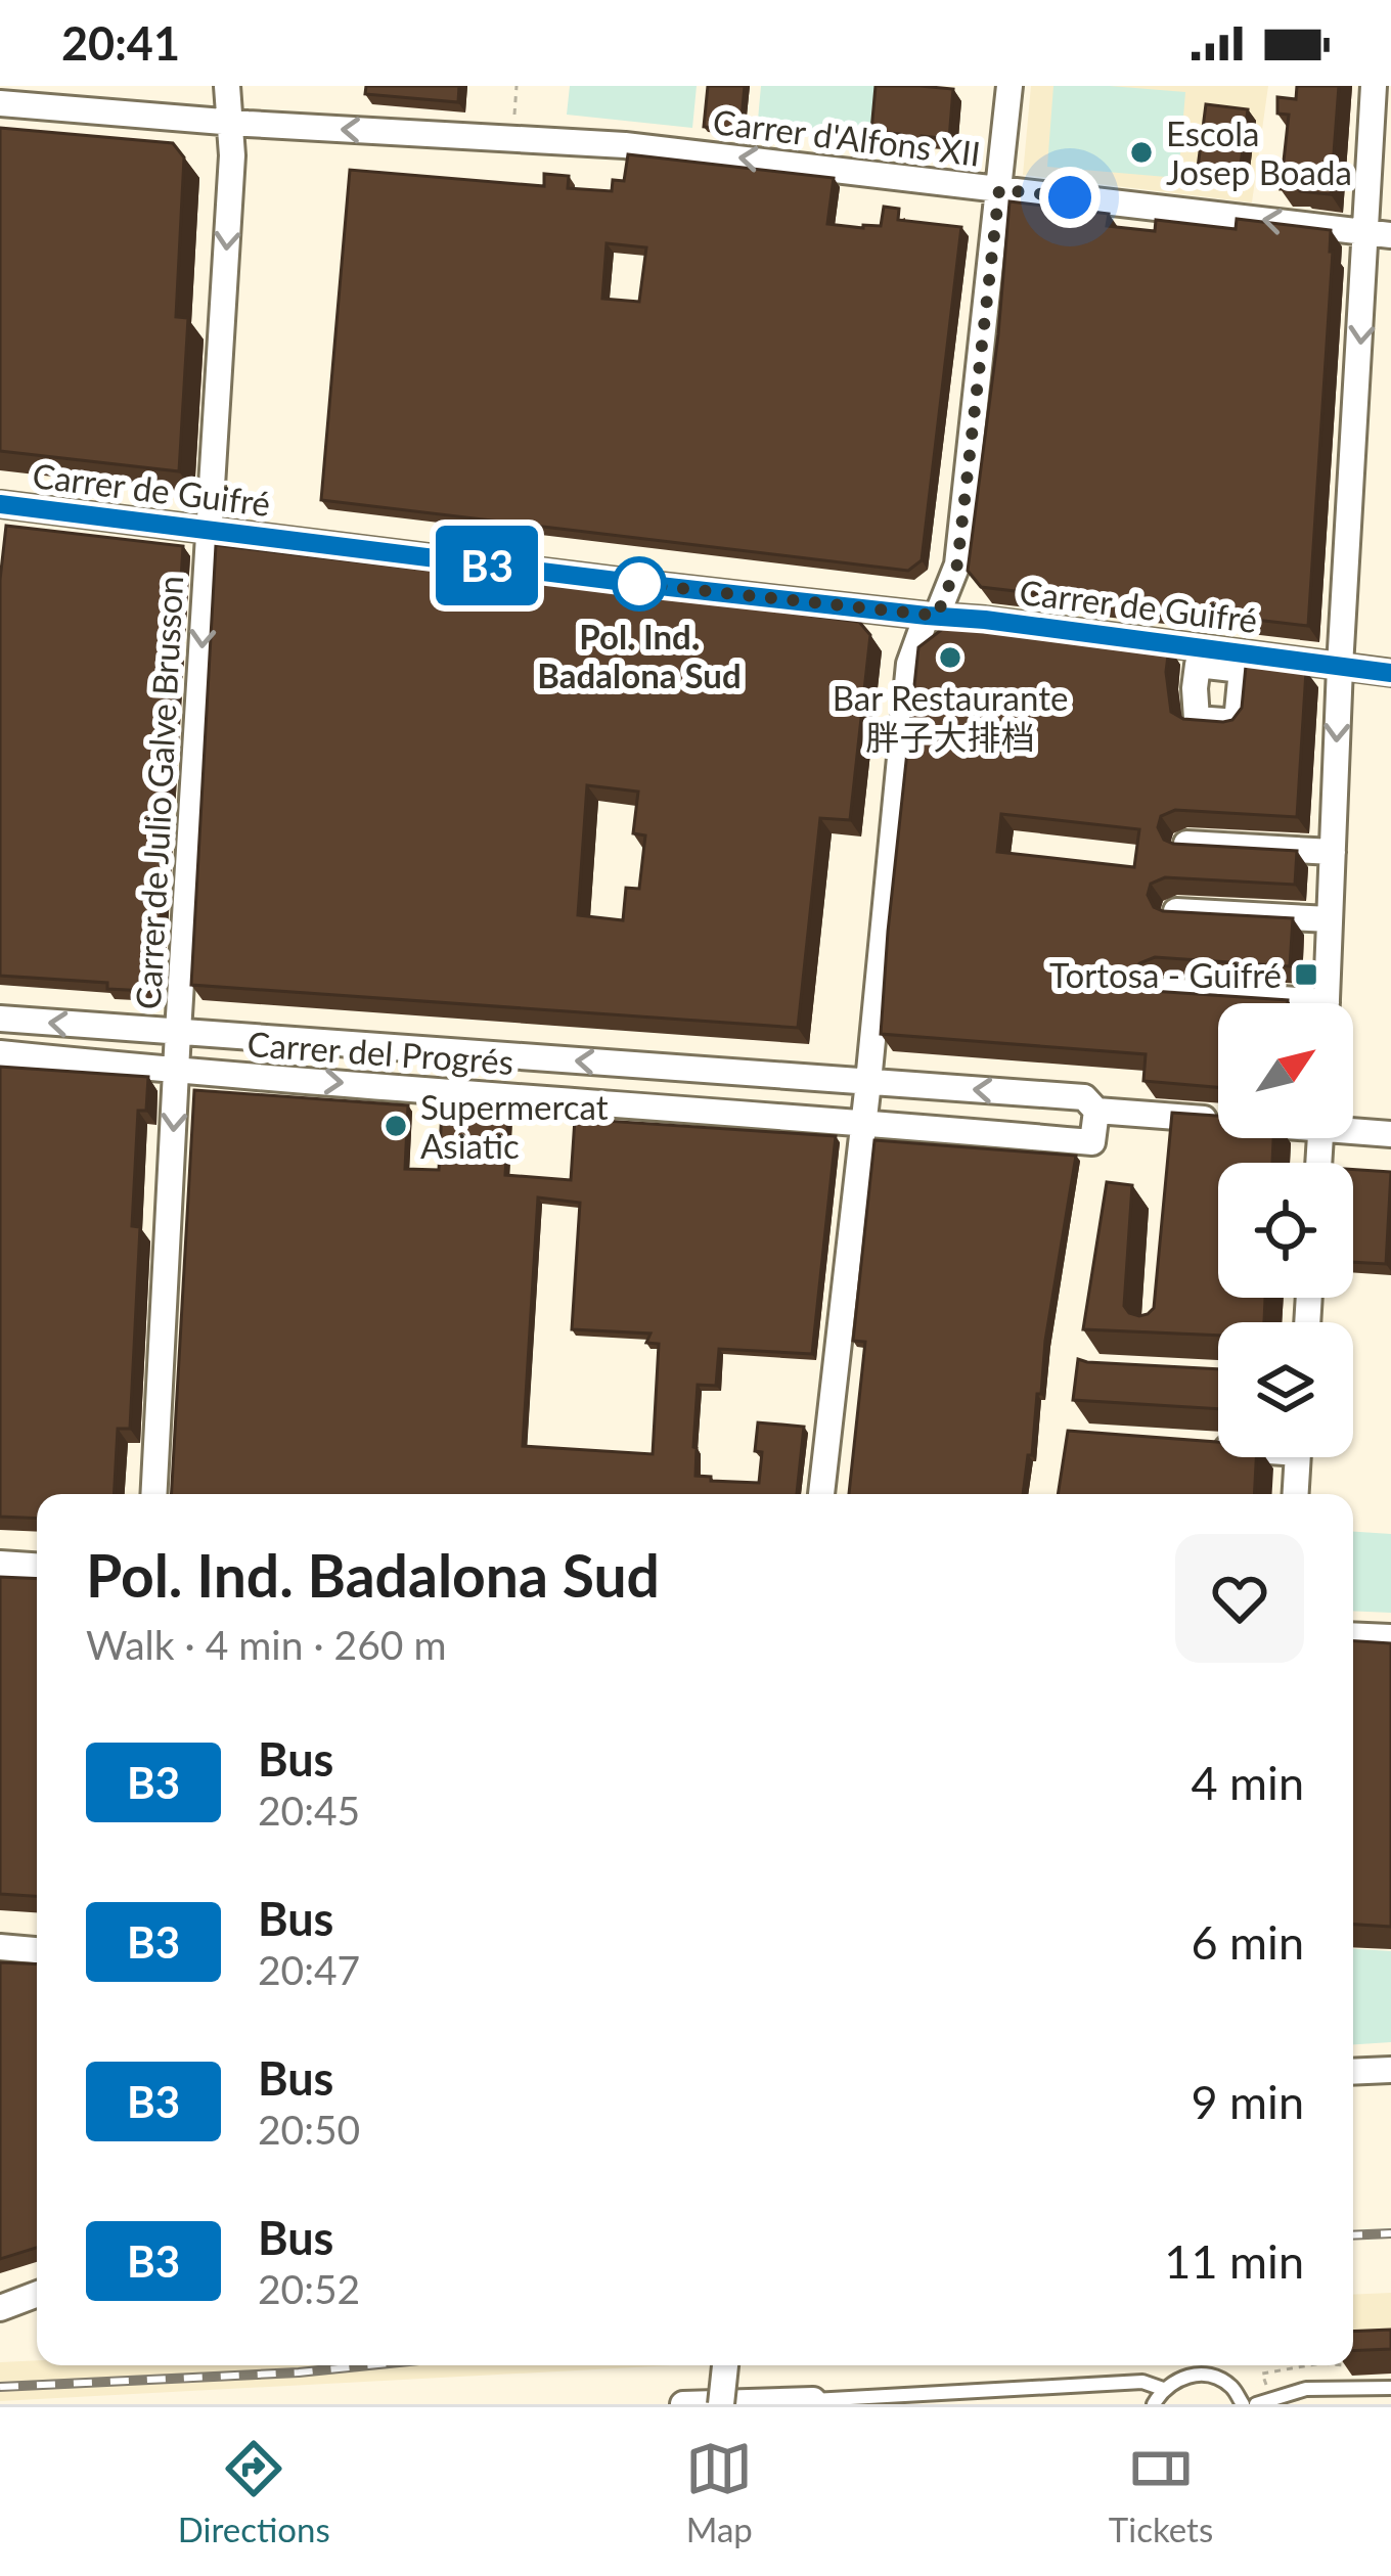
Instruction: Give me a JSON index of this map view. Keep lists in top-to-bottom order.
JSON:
{
  "streets": {
    "street": [
      "Carrer d'Alfons XII",
      "Carrer de Guifré",
      "Carrer de Julio Galve Brusson",
      "Carrer del Progrés"
    ]
  },
  "crossings": [
    ["Carrer d'Alfons XII", "Carrer de Julio Galve Brusson"],
    ["Carrer de Guifré", "Carrer de Julio Galve Brusson"],
    ["Carrer de Julio Galve Brusson", "Carrer del Progrés"]
  ],
  "one_way": ["Carrer d'Alfons XII", "Carrer de Julio Galve Brusson"],
  "places": {
    "other": [
      "Escola Josep Boada",
      "Pol. Ind. Badalona Sud",
      "Bar Restaurante 胖子大排档",
      "Supermercat Asiatic"
    ],
    "transit": ["Tortosa - Guifré"]
  },
  "lines": ["bus line B3"],
  "north": "top right",
  "page": {
    "status": "20:41",
    "on_map": "B3",
    "heading": ["Pol. Ind. Badalona Sud", "Walk · 4 min · 260 m"],
    "list": [
      {
        "mark": "B3",
        "name": "Bus",
        "note": "20:45",
        "value": "4 min"
      },
      {
        "mark": "B3",
        "name": "Bus",
        "note": "20:47",
        "value": "6 min"
      },
      {
        "mark": "B3",
        "name": "Bus",
        "note": "20:50",
        "value": "9 min"
      },
      {
        "mark": "B3",
        "name": "Bus",
        "note": "20:52",
        "value": "11 min"
      }
    ],
    "tabs": ["Directions", "Map", "Tickets"]
  }
}
